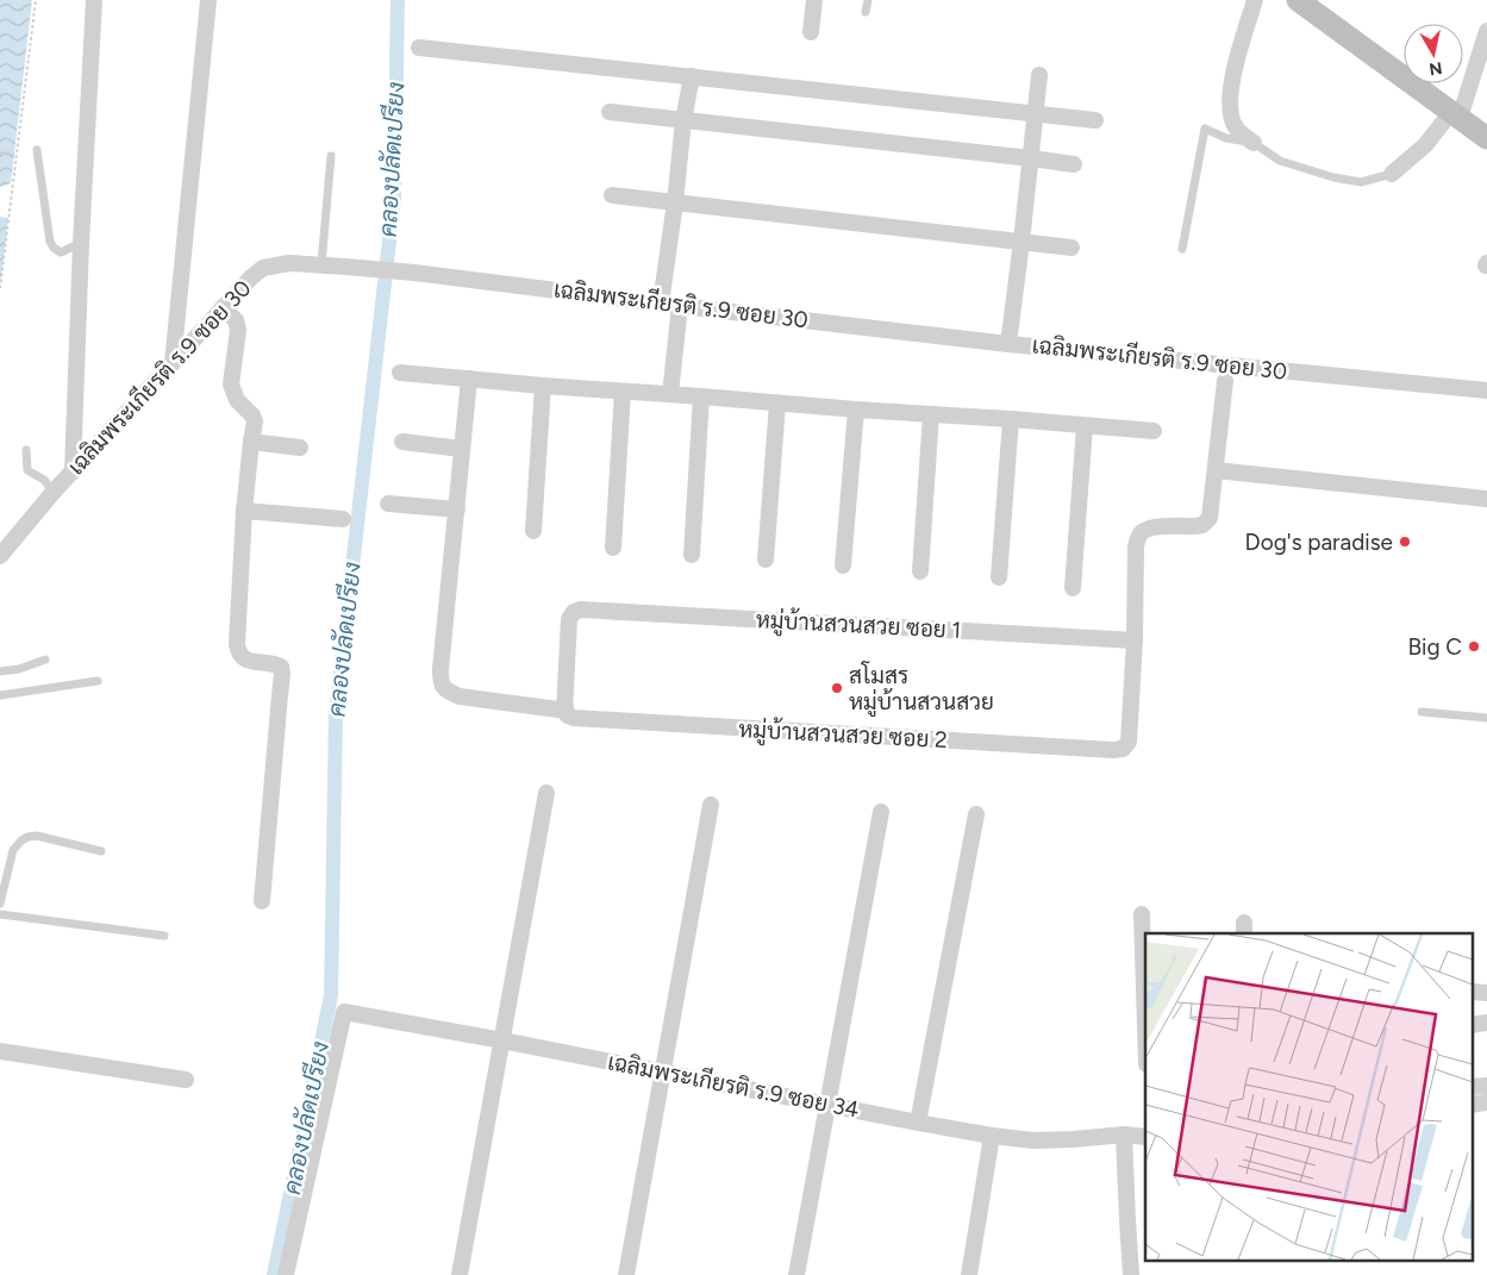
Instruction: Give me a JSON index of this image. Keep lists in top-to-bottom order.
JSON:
{
  "streets": {
    "street": [
      "เฉลิมพระเกียรติ ร.9 ซอย 30",
      "หมู่บ้านสวนสวย ซอย 1",
      "หมู่บ้านสวนสวย ซอย 2",
      "เฉลิมพระเกียรติ ร.9 ซอย 34"
    ]
  },
  "crossings": [
    ["หมู่บ้านสวนสวย ซอย 1", "หมู่บ้านสวนสวย ซอย 2"]
  ],
  "water": ["คลองปลัดเปรียง"],
  "places": ["Dog's paradise", "Big C", "สโมสร หมู่บ้านสวนสวย"],
  "north": "bottom"
}
